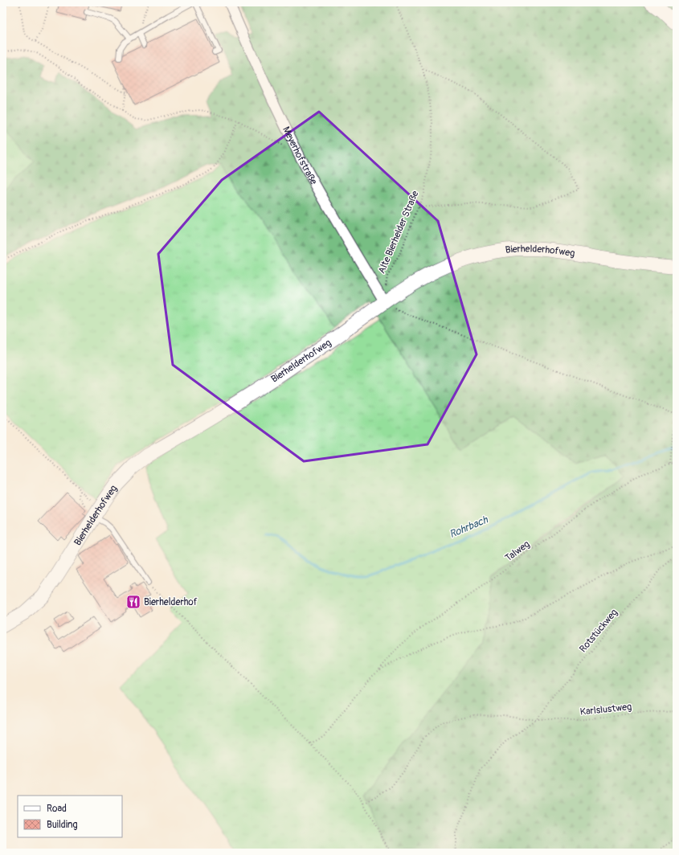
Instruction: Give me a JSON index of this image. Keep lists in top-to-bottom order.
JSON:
{
  "streets": {
    "street": ["Meyerhofstraße", "Bierhelderhofweg"],
    "path": [
      "Alte Bierhelder Straße",
      "Talweg",
      "Rotstückweg",
      "Karlslustweg"
    ]
  },
  "crossings": [
    ["Meyerhofstraße", "Alte Bierhelder Straße"],
    ["Meyerhofstraße", "Bierhelderhofweg"],
    ["Alte Bierhelder Straße", "Bierhelderhofweg"],
    ["Rotstückweg", "Karlslustweg"]
  ],
  "water": ["Rohrbach"],
  "places": {
    "restaurant": ["Bierhelderhof"]
  },
  "legend": ["Road", "Building"]
}
